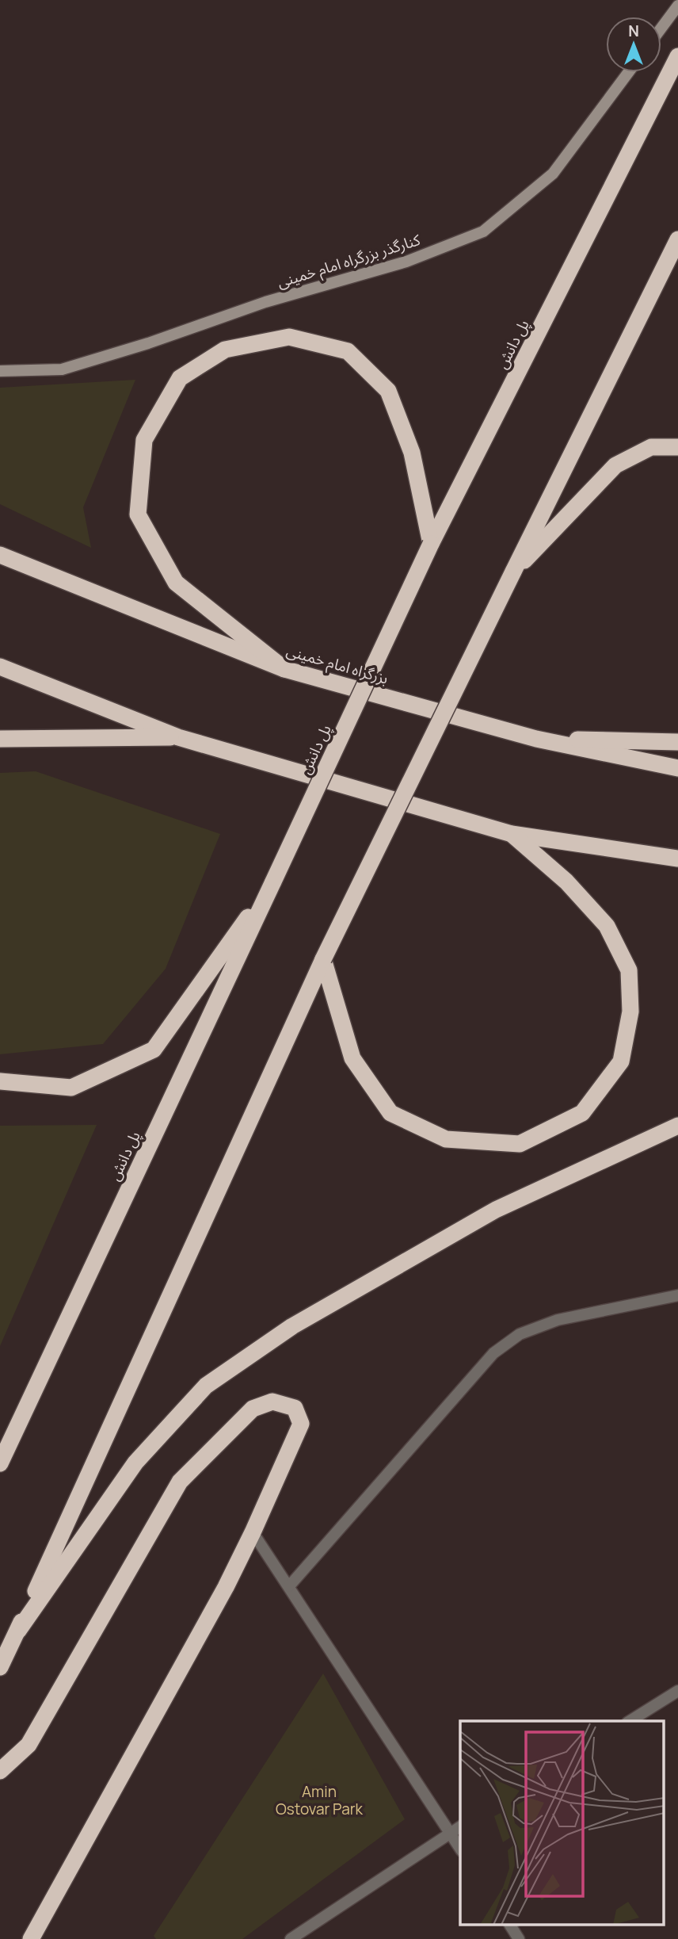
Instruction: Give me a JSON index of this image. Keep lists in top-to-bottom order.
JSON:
{
  "streets": {
    "highway": ["پل دانش", "بزرگراه امام خمینی"],
    "street": ["کنارگذر بزرگراه امام خمینی"]
  },
  "parks": ["Amin Ostovar Park"],
  "north": "top"
}
